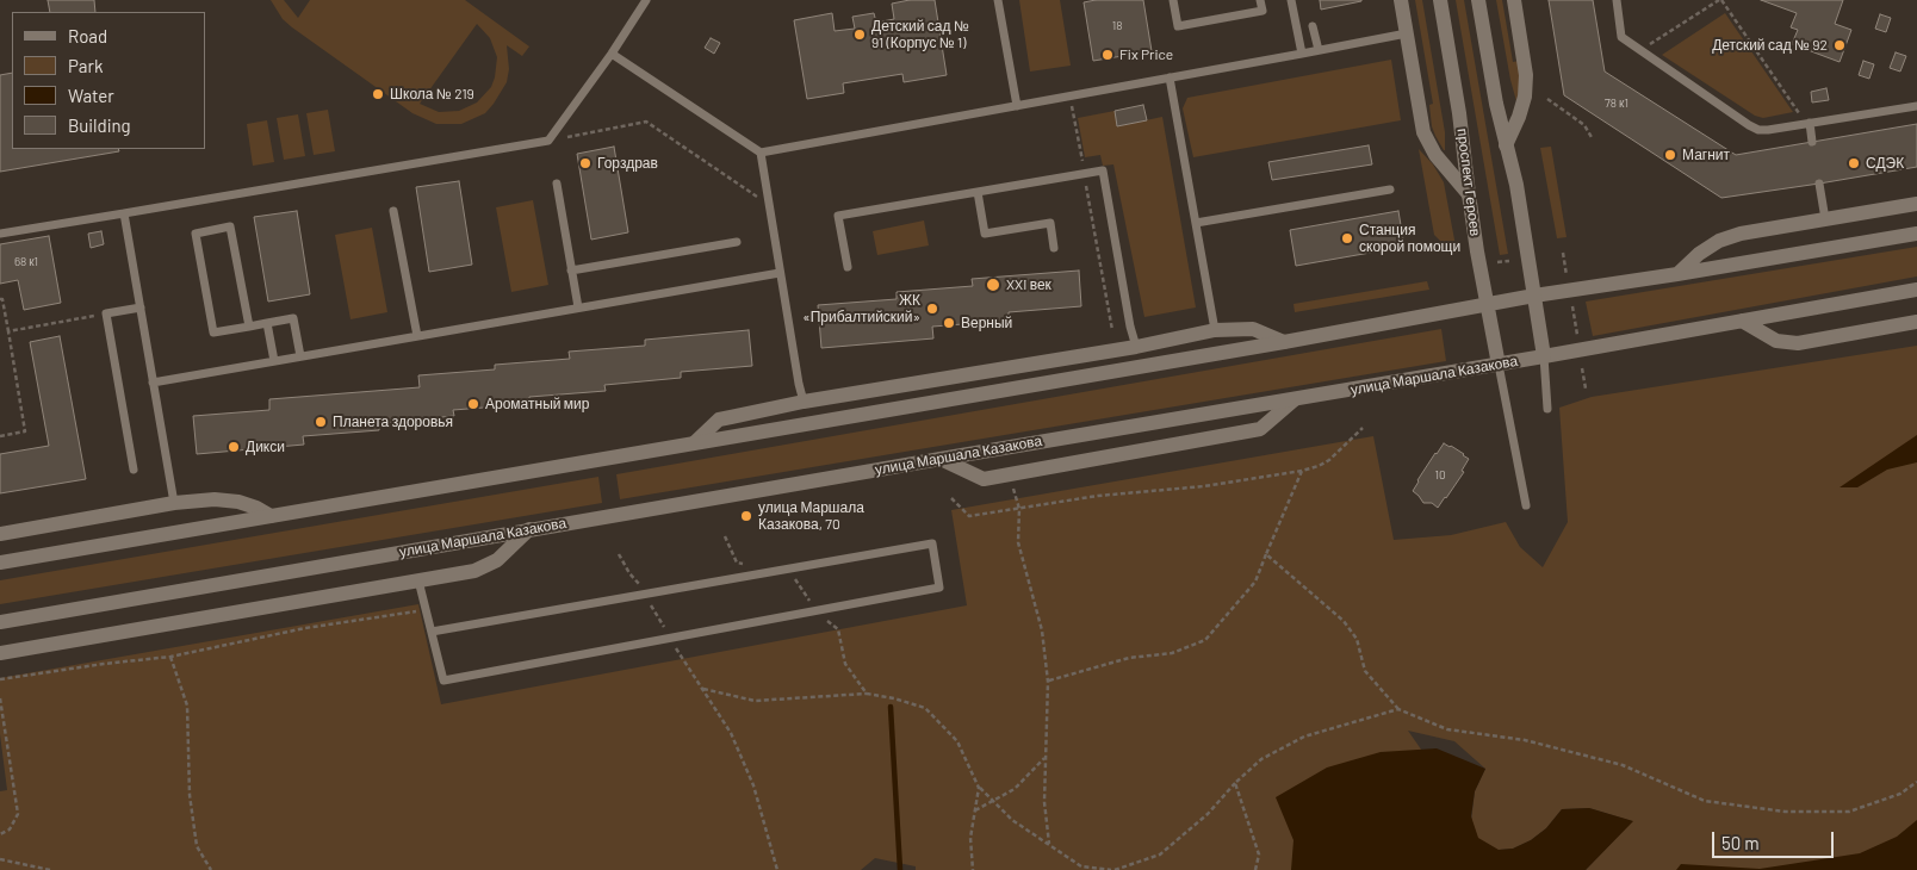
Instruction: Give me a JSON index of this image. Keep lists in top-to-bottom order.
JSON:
{
  "streets": {
    "street": ["проспект Героев", "улица Маршала Казакова"]
  },
  "crossings": [
    ["проспект Героев", "улица Маршала Казакова"]
  ],
  "places": [
    "Детский сад № 91 (Корпус № 1)",
    "Детский сад № 92",
    "Fix Price",
    "Школа № 219",
    "Магнит",
    "Горздрав",
    "СДЭК",
    "Станция скорой помощи",
    "XXI век",
    "ЖК «Прибалтийский»",
    "Верный",
    "Ароматный мир",
    "Планета здоровья",
    "Дикси",
    "улица Маршала Казакова, 70"
  ],
  "house_numbers": [
    "18",
    "78 к1",
    "68 к1",
    "10"
  ],
  "legend": [
    "Road",
    "Park",
    "Water",
    "Building"
  ],
  "scale_bar": "50 m"
}
